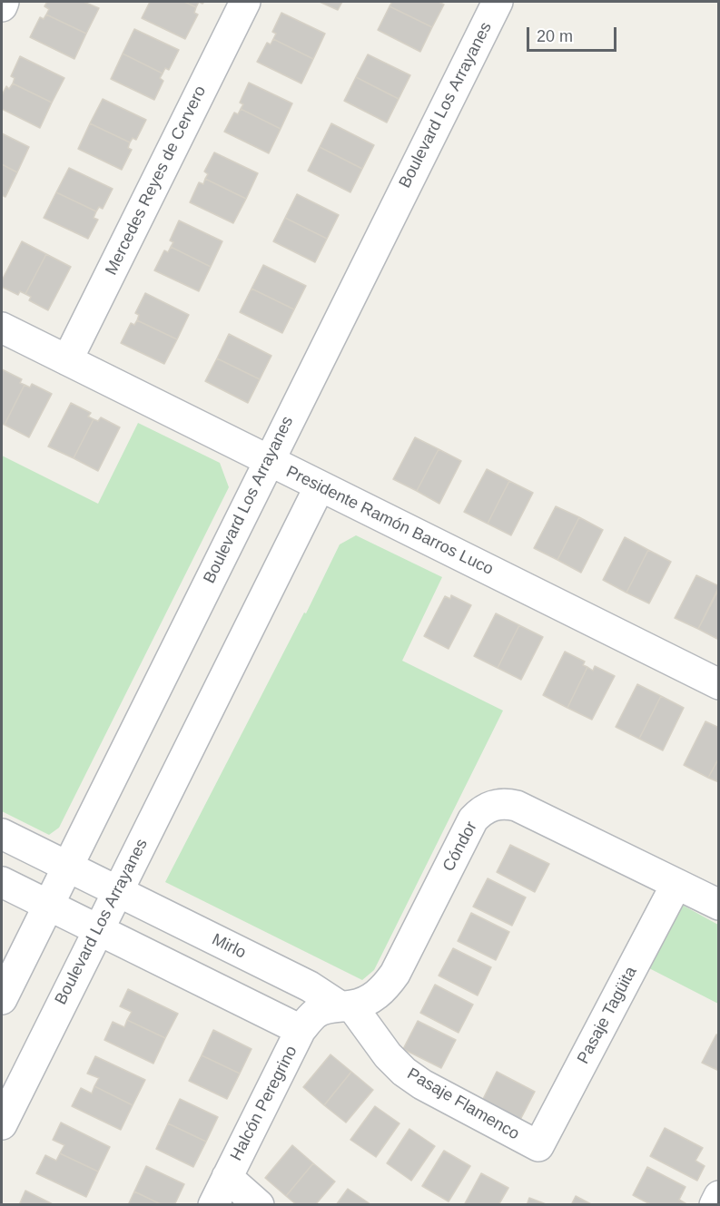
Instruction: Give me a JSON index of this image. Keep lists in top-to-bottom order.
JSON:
{
  "streets": {
    "street": [
      "Boulevard Los Arrayanes",
      "Mercedes Reyes de Cervero",
      "Presidente Ramón Barros Luco",
      "Cóndor",
      "Mirlo",
      "Pasaje Tagüita",
      "Halcón Peregrino",
      "Pasaje Flamenco"
    ]
  },
  "crossings": [
    ["Boulevard Los Arrayanes", "Presidente Ramón Barros Luco"],
    ["Boulevard Los Arrayanes", "Mirlo"],
    ["Mercedes Reyes de Cervero", "Presidente Ramón Barros Luco"],
    ["Cóndor", "Mirlo"],
    ["Cóndor", "Pasaje Tagüita"],
    ["Cóndor", "Halcón Peregrino"],
    ["Cóndor", "Pasaje Flamenco"],
    ["Mirlo", "Pasaje Flamenco"],
    ["Pasaje Tagüita", "Pasaje Flamenco"]
  ],
  "scale_bar": "20 m"
}
